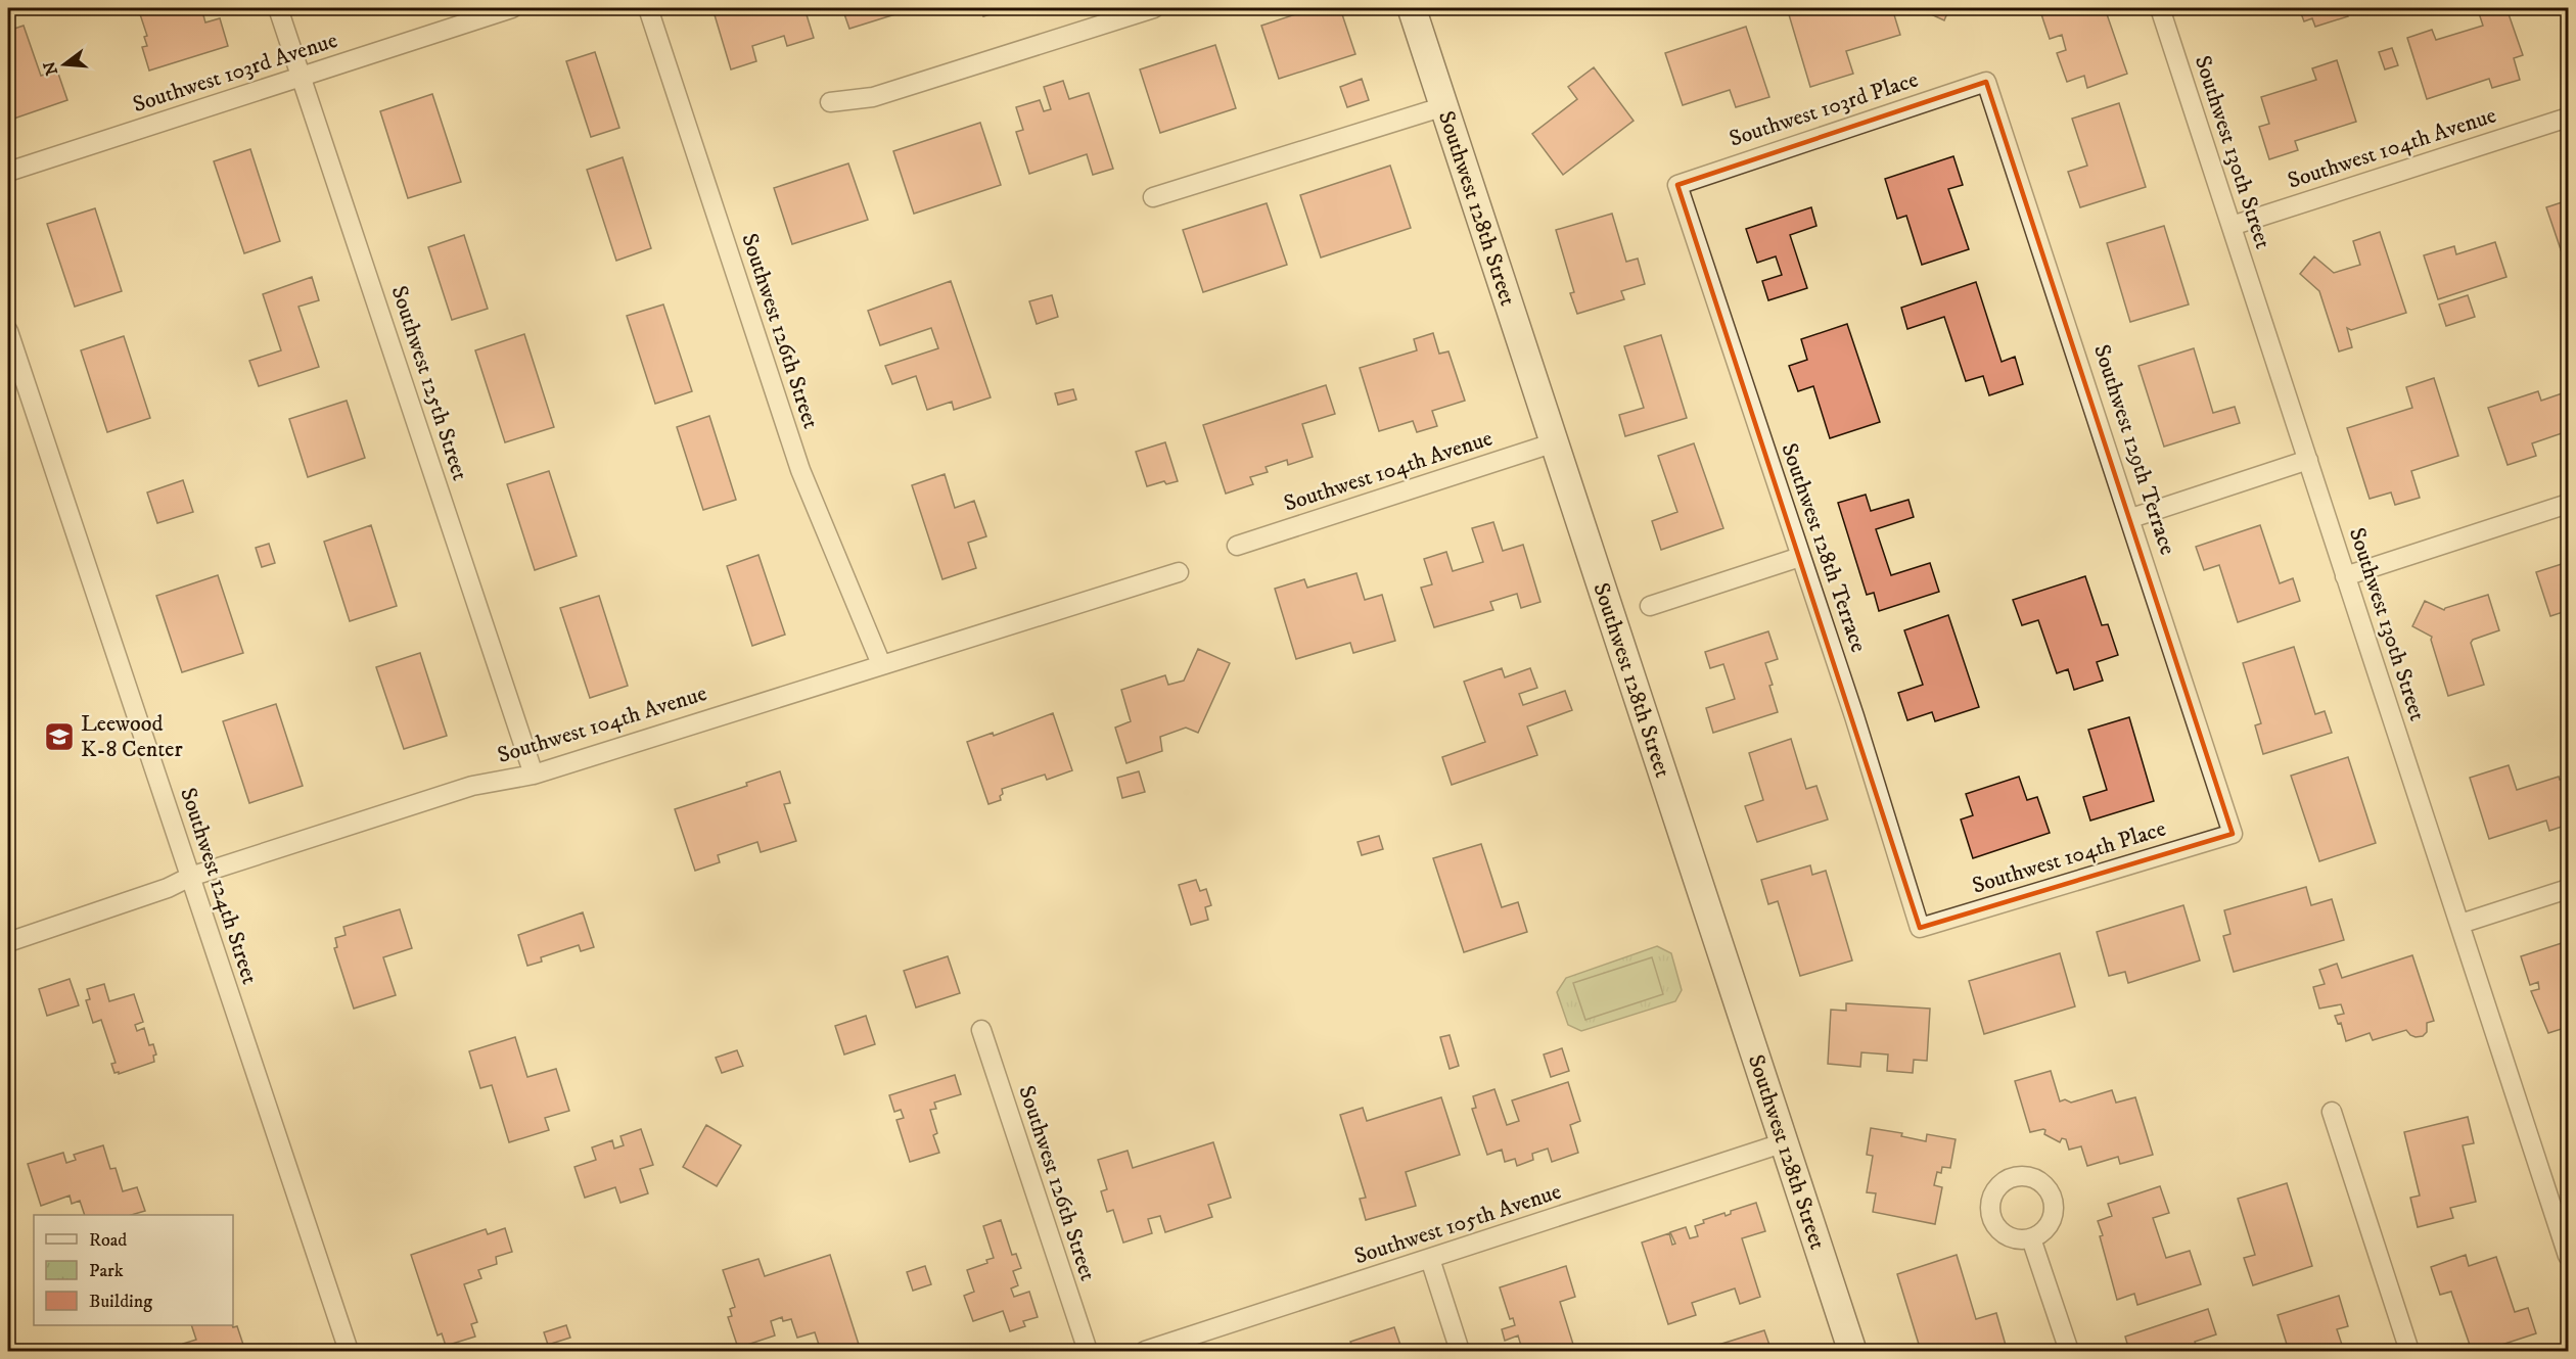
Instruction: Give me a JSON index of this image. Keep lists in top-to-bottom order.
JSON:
{
  "streets": {
    "street": [
      "Southwest 103rd Avenue",
      "Southwest 103rd Place",
      "Southwest 104th Avenue",
      "Southwest 130th Street",
      "Southwest 128th Street",
      "Southwest 126th Street",
      "Southwest 125th Street",
      "Southwest 129th Terrace",
      "Southwest 128th Terrace",
      "Southwest 104th Place",
      "Southwest 124th Street",
      "Southwest 105th Avenue"
    ]
  },
  "crossings": [
    ["Southwest 103rd Avenue", "Southwest 125th Street"],
    ["Southwest 103rd Place", "Southwest 129th Terrace"],
    ["Southwest 103rd Place", "Southwest 128th Terrace"],
    ["Southwest 104th Avenue", "Southwest 130th Street"],
    ["Southwest 104th Avenue", "Southwest 128th Street"],
    ["Southwest 104th Avenue", "Southwest 126th Street"],
    ["Southwest 104th Avenue", "Southwest 125th Street"],
    ["Southwest 104th Avenue", "Southwest 124th Street"],
    ["Southwest 128th Street", "Southwest 105th Avenue"],
    ["Southwest 129th Terrace", "Southwest 104th Place"],
    ["Southwest 128th Terrace", "Southwest 104th Place"]
  ],
  "places": {
    "school or university": ["Leewood K-8 Center"]
  },
  "legend": ["Road", "Park", "Building"],
  "north": "left"
}
